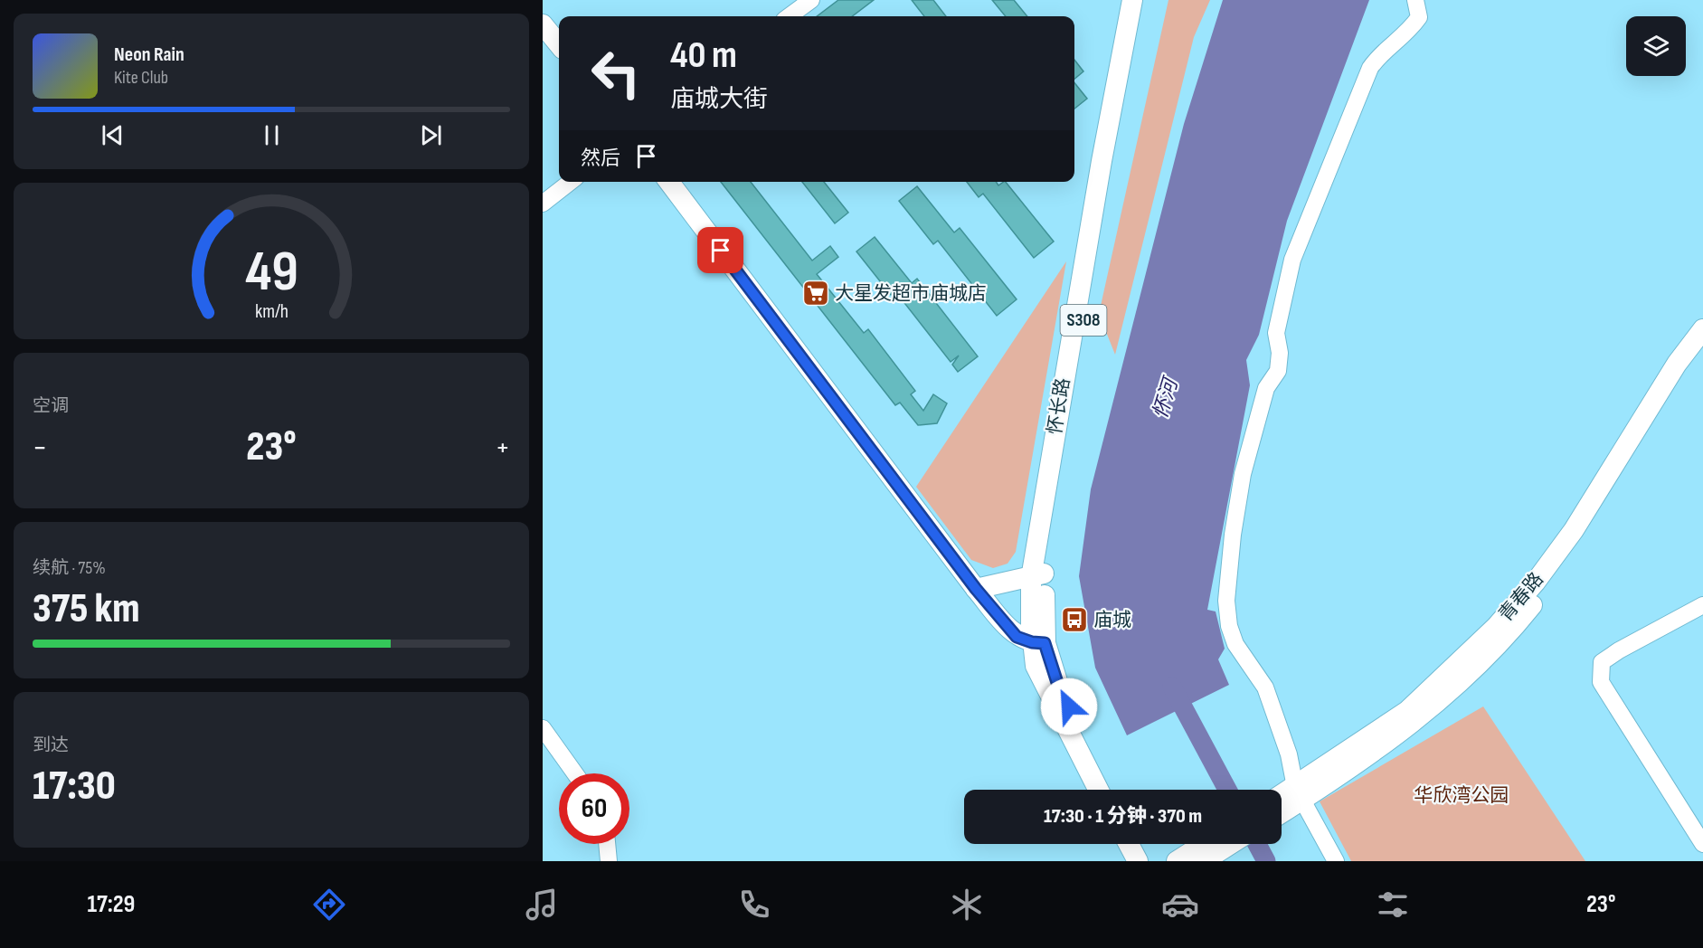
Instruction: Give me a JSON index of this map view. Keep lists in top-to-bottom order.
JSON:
{
  "streets": {
    "main road": ["S308", "怀长路", "青春路"]
  },
  "water": ["怀河"],
  "parks": ["华欣湾公园"],
  "places": {
    "supermarket": ["大星发超市庙城店"],
    "bus stop": ["庙城"]
  },
  "page": {
    "turn": ["40 m", "庙城大街"],
    "song": ["Neon Rain", "Kite Club"],
    "then": "然后",
    "tile": [
      "空调",
      ["续航 · 75%", "375 km"],
      ["到达", "17:30"]
    ],
    "heat": ["−", "23°", "+"],
    "limit": "60",
    "trip": "17:30 · 1 分钟 · 370 m",
    "tabs": ["17:29", "23°"],
    "gauge": ["49", "km/h"]
  }
}
